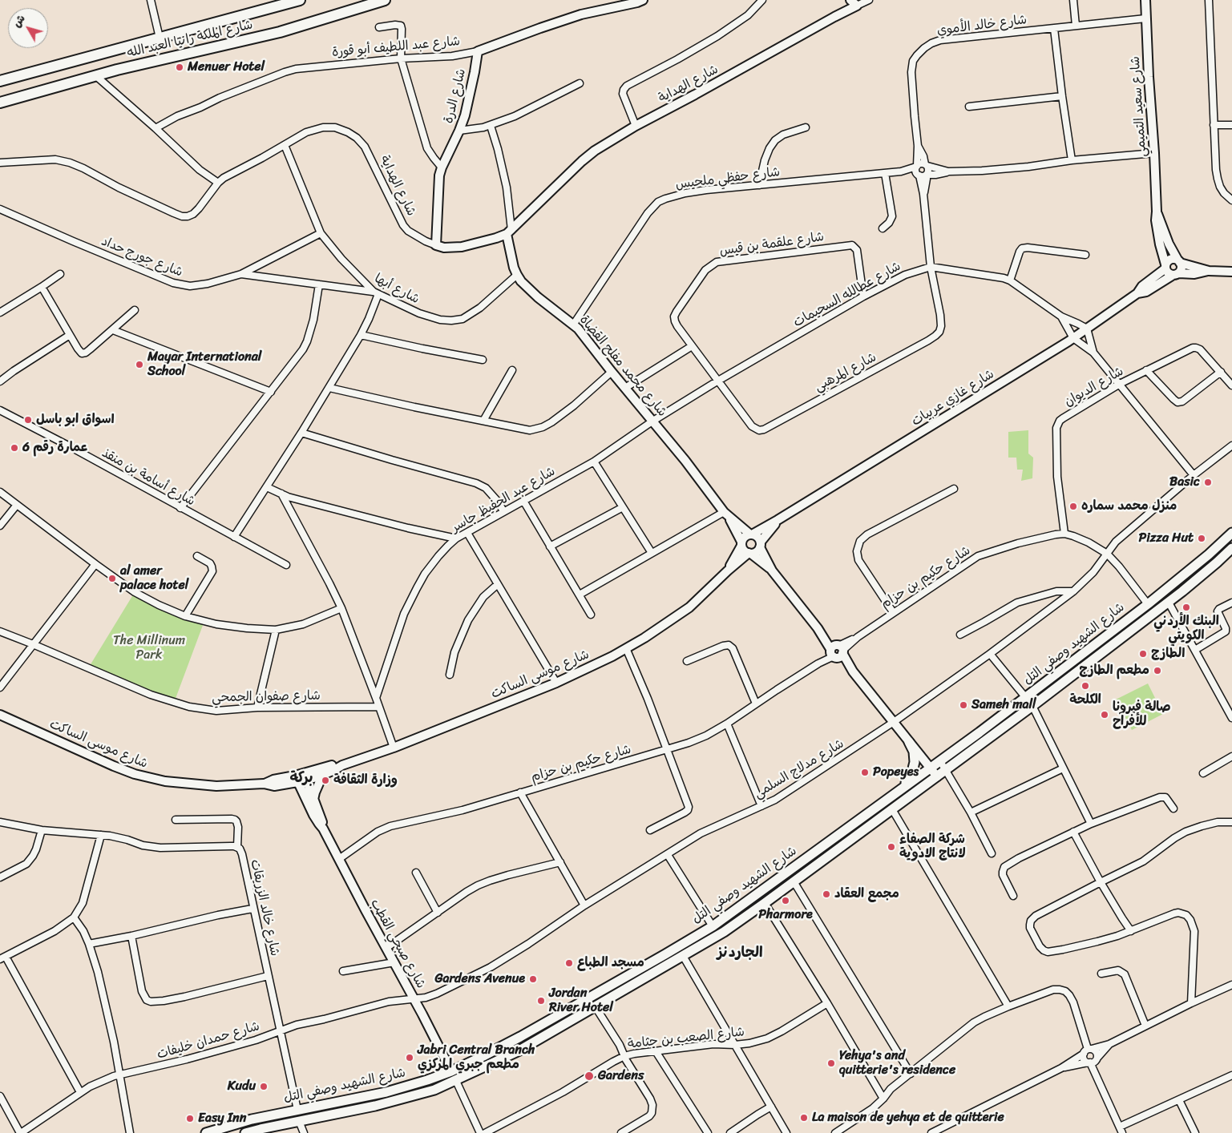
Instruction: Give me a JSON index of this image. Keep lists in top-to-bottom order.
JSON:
{
  "streets": {
    "main road": ["شارع الملكة رانيا العبد الله", "شارع الشهيد وصفي التل"],
    "street": [
      "شارع خالد الأموي",
      "شارع عبد اللطيف أبو قورة",
      "شارع الهداية",
      "شارع الدرة",
      "شارع سعيد التميمي",
      "شارع حفظي ملحيس",
      "شارع علقمة بن قيس",
      "شارع جورج حداد",
      "شارع أبها",
      "شارع عطالله السحيمات",
      "شارع محمد مفلح القضاة",
      "شارع المرهبي",
      "شارع الديوان",
      "شارع غازي عربيات",
      "شارع أسامة بن منقذ",
      "شارع عبد الحفيظ جاسر",
      "شارع حكيم بن حزام",
      "شارع موسى الساكت",
      "شارع صفوان الجمحي",
      "شارع مدلاج السلمي",
      "شارع خالد الزريقات",
      "شارع صبحي القطب",
      "شارع الصعب بن جثامة",
      "شارع حمدان خليفات"
    ]
  },
  "crossings": [
    ["شارع خالد الأموي", "شارع سعيد التميمي"],
    ["شارع خالد الأموي", "شارع حفظي ملحيس"],
    ["شارع عبد اللطيف أبو قورة", "شارع الدرة"],
    ["شارع الهداية", "شارع الدرة"],
    ["شارع الهداية", "شارع أبها"],
    ["شارع الهداية", "شارع محمد مفلح القضاة"],
    ["شارع سعيد التميمي", "شارع حفظي ملحيس"],
    ["شارع سعيد التميمي", "شارع غازي عربيات"],
    ["شارع حفظي ملحيس", "شارع محمد مفلح القضاة"],
    ["شارع علقمة بن قيس", "شارع عطالله السحيمات"],
    ["شارع علقمة بن قيس", "شارع المرهبي"],
    ["شارع جورج حداد", "شارع أبها"],
    ["شارع أبها", "شارع محمد مفلح القضاة"],
    ["شارع عطالله السحيمات", "شارع محمد مفلح القضاة"],
    ["شارع عطالله السحيمات", "شارع المرهبي"],
    ["شارع عطالله السحيمات", "شارع غازي عربيات"],
    ["شارع عطالله السحيمات", "شارع عبد الحفيظ جاسر"],
    ["شارع محمد مفلح القضاة", "شارع غازي عربيات"],
    ["شارع محمد مفلح القضاة", "شارع عبد الحفيظ جاسر"],
    ["شارع محمد مفلح القضاة", "شارع موسى الساكت"],
    ["شارع الديوان", "شارع حكيم بن حزام"],
    ["شارع غازي عربيات", "شارع موسى الساكت"],
    ["شارع حكيم بن حزام", "شارع الشهيد وصفي التل"],
    ["شارع حكيم بن حزام", "شارع مدلاج السلمي"],
    ["شارع حكيم بن حزام", "شارع صبحي القطب"],
    ["شارع الشهيد وصفي التل", "شارع خالد الزريقات"],
    ["شارع الشهيد وصفي التل", "شارع صبحي القطب"],
    ["شارع موسى الساكت", "شارع صبحي القطب"],
    ["شارع مدلاج السلمي", "شارع صبحي القطب"],
    ["شارع مدلاج السلمي", "شارع حمدان خليفات"],
    ["شارع خالد الزريقات", "شارع حمدان خليفات"],
    ["شارع صبحي القطب", "شارع حمدان خليفات"]
  ],
  "districts": ["بركة", "الجاردنز"],
  "parks": ["The Millinum Park"],
  "places": [
    "Menuer Hotel",
    "Mayar International School",
    "اسواق ابو باسل",
    "عمارة رقم 6",
    "Basic",
    "منزل محمد سماره",
    "Pizza Hut",
    "al amer palace hotel",
    "البنك الأردني الكويتي",
    "الطازج",
    "مطعم الطازج",
    "الكلحة",
    "Sameh mall",
    "صالة فيرونا للأفراح",
    "Popeyes",
    "وزارة الثقافة",
    "شركة الصفاء لانتاج الادوية",
    "مجمع العقاد",
    "Pharmore",
    "مسجد الطباع",
    "Gardens Avenue",
    "Jordan River Hotel",
    "Jabri Central Branch مطعم جبري المركزي",
    "Yehya's and quitterie's residence",
    "Gardens",
    "Kudu",
    "La maison de yehya et de quitterie",
    "Easy Inn"
  ],
  "north": "top left"
}
